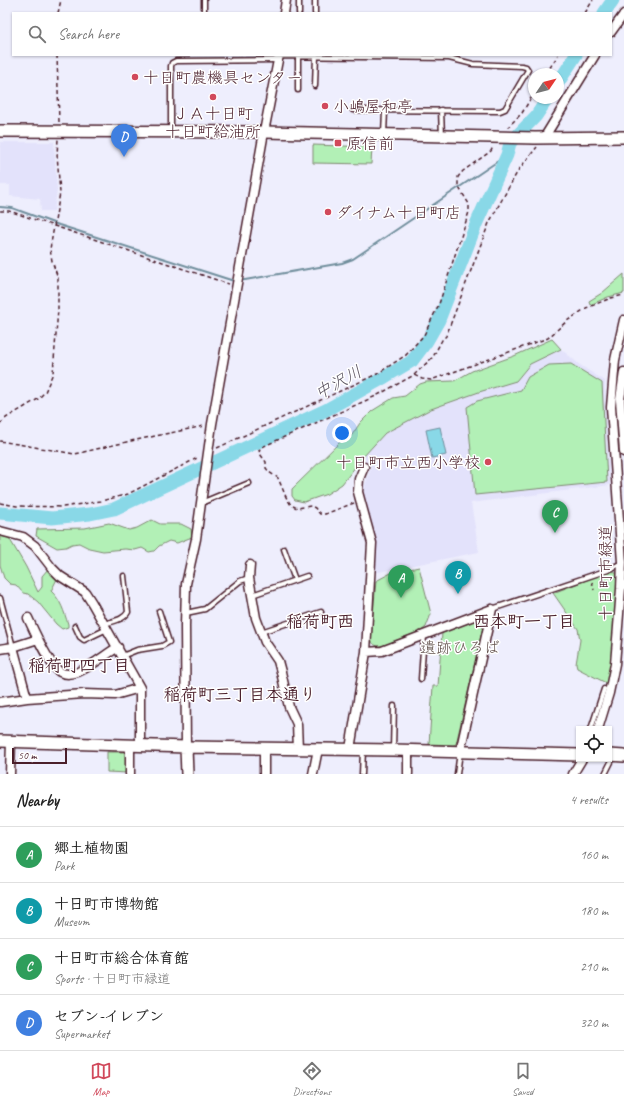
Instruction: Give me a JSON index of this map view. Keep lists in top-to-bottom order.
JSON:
{
  "streets": {
    "street": ["十日町市緑道"]
  },
  "districts": [
    "稲荷町西",
    "西本町一丁目",
    "稲荷町四丁目",
    "稲荷町三丁目本通り"
  ],
  "water": ["中沢川"],
  "parks": ["遺跡ひろば"],
  "places": {
    "other": [
      "十日町農機具センター",
      "ＪＡ十日町 十日町給油所",
      "小嶋屋和亭",
      "ダイナム十日町店",
      "十日町市立西小学校"
    ],
    "transit": ["原信前"]
  },
  "scale_bar": "50 m",
  "north": "top right",
  "page": {
    "search": "Search here",
    "pins": [
      "D",
      "C",
      "B",
      "A"
    ],
    "scale": "50 m",
    "heading": ["Nearby", "4 results"],
    "list": [
      {
        "mark": "A",
        "name": "郷土植物園",
        "note": "Park",
        "value": "160 m"
      },
      {
        "mark": "B",
        "name": "十日町市博物館",
        "note": "Museum",
        "value": "180 m"
      },
      {
        "mark": "C",
        "name": "十日町市総合体育館",
        "note": "Sports · 十日町市緑道",
        "value": "210 m"
      },
      {
        "mark": "D",
        "name": "セブン-イレブン",
        "note": "Supermarket",
        "value": "320 m"
      }
    ],
    "nav": ["Map", "Directions", "Saved"]
  }
}
